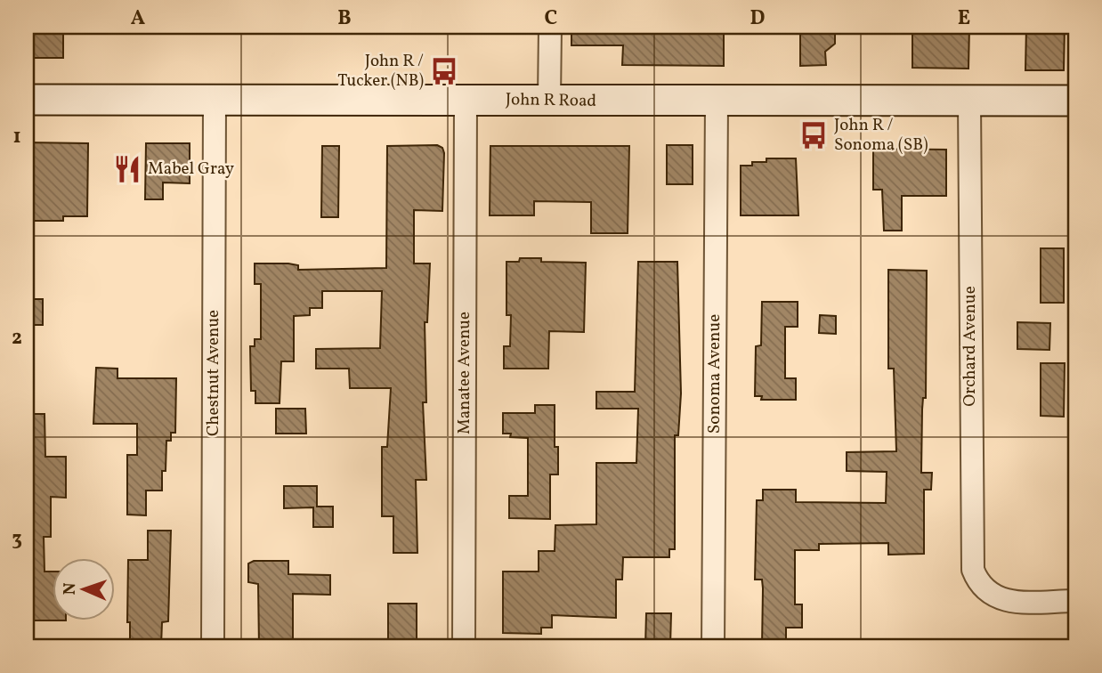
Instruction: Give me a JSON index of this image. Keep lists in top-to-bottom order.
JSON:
{
  "streets": {
    "main road": ["John R Road"],
    "street": [
      "Orchard Avenue",
      "Chestnut Avenue",
      "Manatee Avenue",
      "Sonoma Avenue"
    ]
  },
  "crossings": [
    ["John R Road", "Orchard Avenue"],
    ["John R Road", "Chestnut Avenue"],
    ["John R Road", "Manatee Avenue"],
    ["John R Road", "Sonoma Avenue"]
  ],
  "places": {
    "bus stop": ["John R / Tucker (NB)", "John R / Sonoma (SB)"],
    "restaurant": ["Mabel Gray"]
  },
  "north": "left",
  "grid": {
    "columns": [
      "A",
      "B",
      "C",
      "D",
      "E"
    ],
    "rows": ["1", "2", "3"]
  }
}
